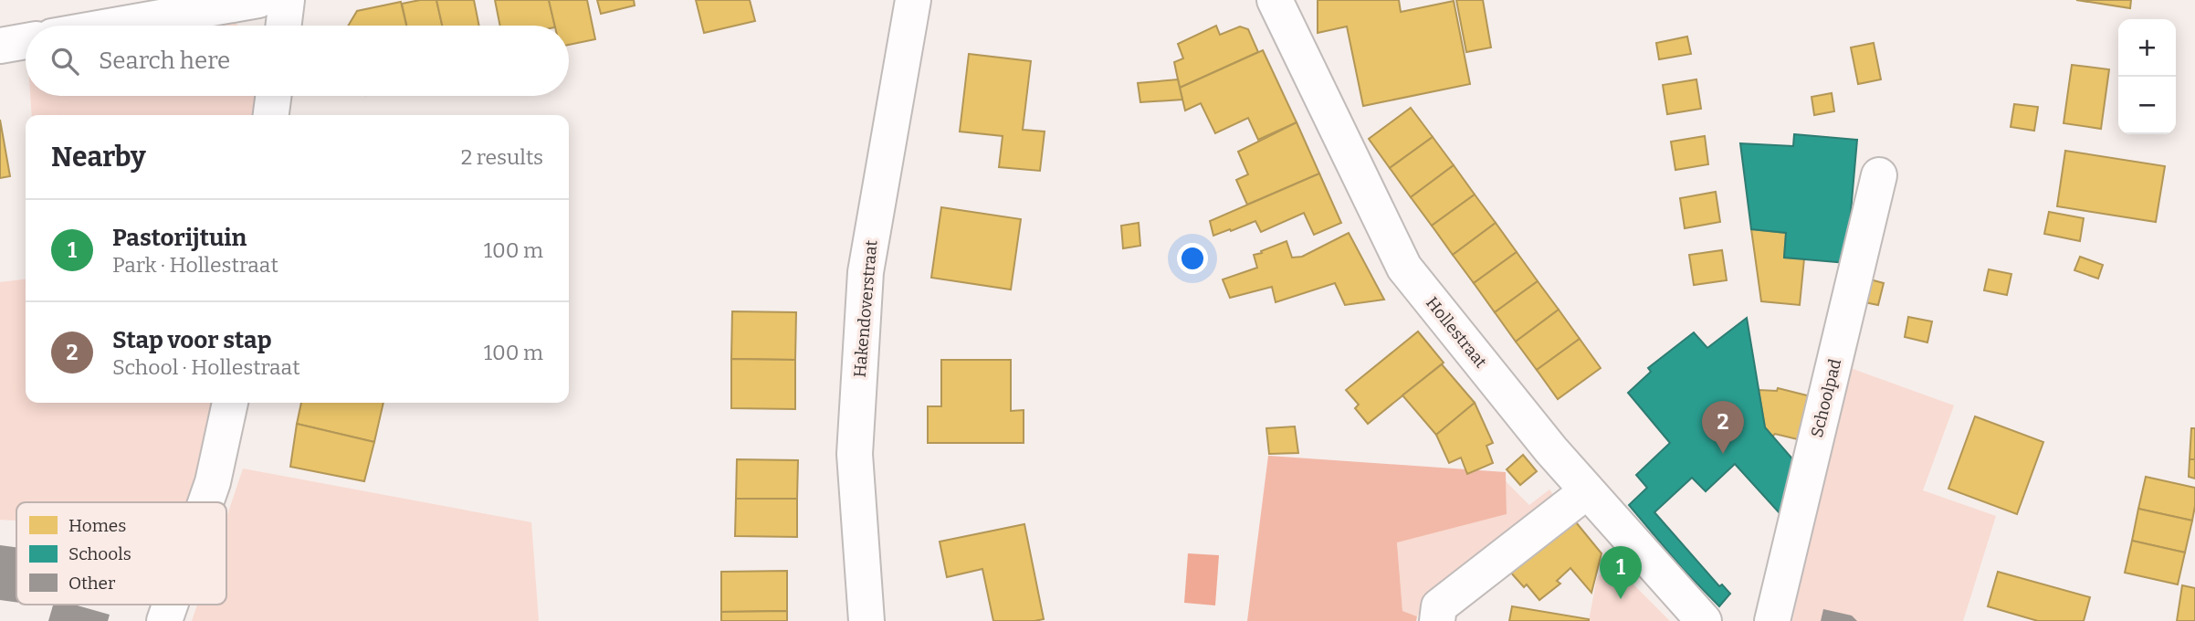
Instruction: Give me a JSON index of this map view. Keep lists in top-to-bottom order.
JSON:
{
  "streets": {
    "street": ["Hakendoverstraat", "Hollestraat", "Schoolpad"]
  },
  "legend": ["Homes", "Schools", "Other"],
  "page": {
    "map_buttons": ["+", "−"],
    "search": "Search here",
    "heading": ["Nearby", "2 results"],
    "list": [
      {
        "mark": "1",
        "name": "Pastorijtuin",
        "note": "Park · Hollestraat",
        "value": "100 m"
      },
      {
        "mark": "2",
        "name": "Stap voor stap",
        "note": "School · Hollestraat",
        "value": "100 m"
      }
    ],
    "pins": ["2", "1"]
  }
}
